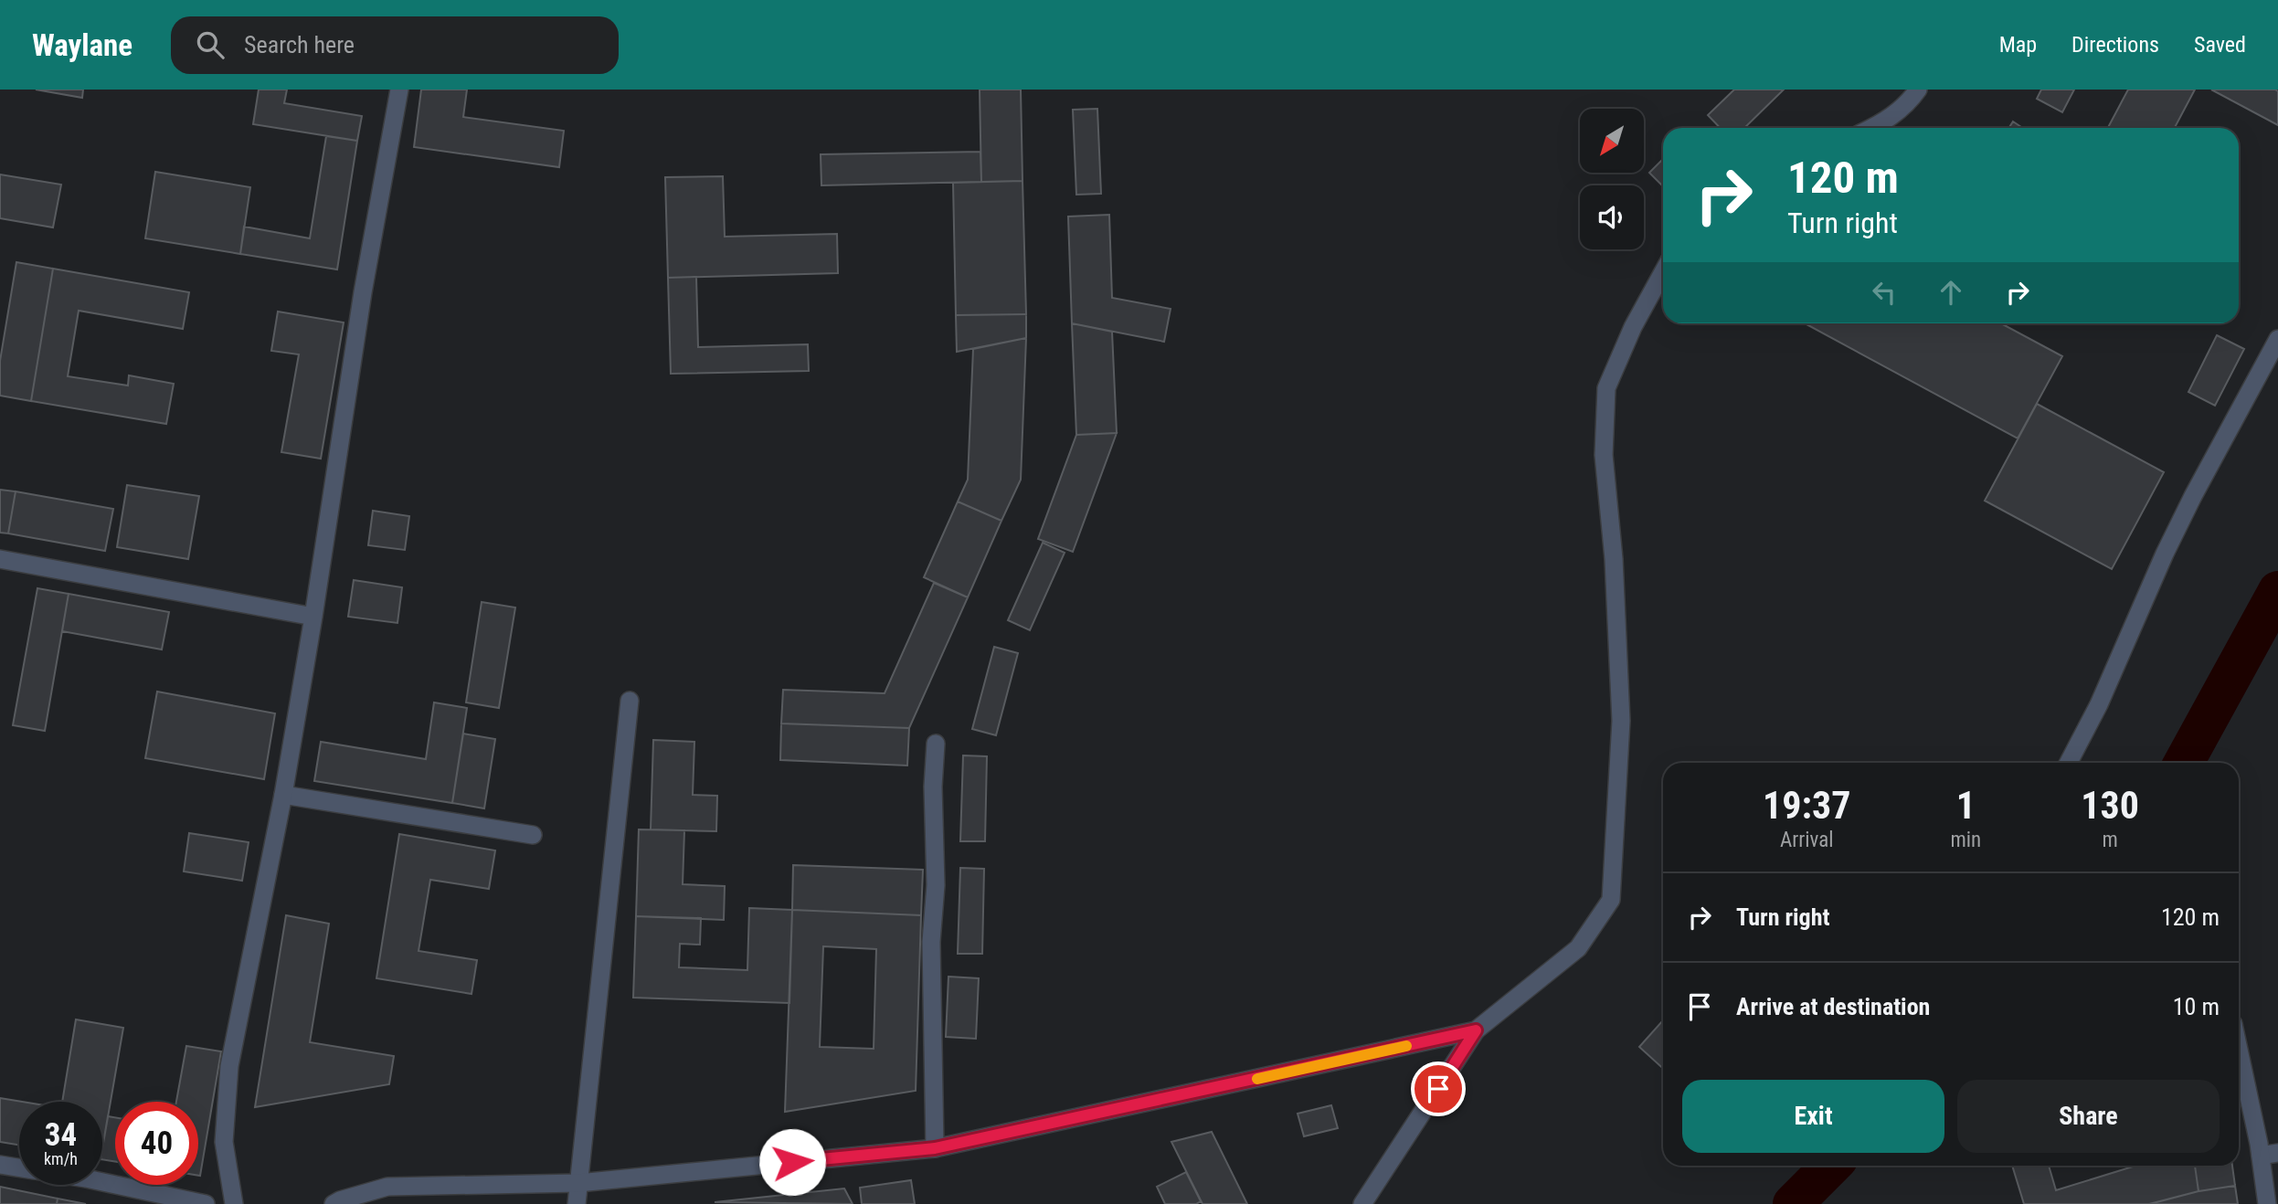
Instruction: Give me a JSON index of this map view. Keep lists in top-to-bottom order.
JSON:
{
  "north": "bottom left",
  "page": {
    "header": "Waylane",
    "search": "Search here",
    "nav": ["Map", "Directions", "Saved"],
    "turn": ["120 m", "Turn right"],
    "eta": [
      "19:37",
      "Arrival",
      "1",
      "min",
      "130",
      "m"
    ],
    "list": [
      {
        "name": "Turn right",
        "value": "120 m"
      },
      {
        "name": "Arrive at destination",
        "value": "10 m"
      }
    ],
    "buttons": ["Exit", "Share"],
    "speed": "34 km/h",
    "limit": "40"
  }
}
